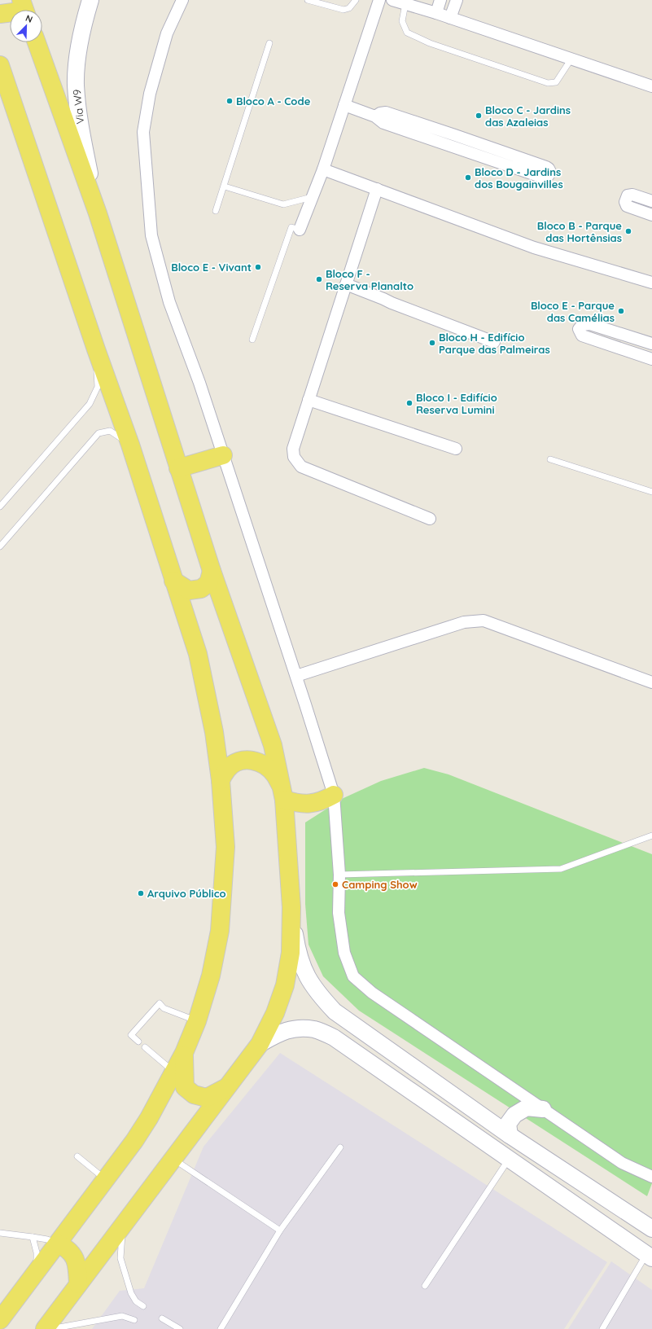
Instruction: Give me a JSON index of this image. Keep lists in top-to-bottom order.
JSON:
{
  "streets": {
    "main road": ["Via W9"]
  },
  "places": [
    "Bloco A - Code",
    "Bloco C - Jardins das Azaleias",
    "Bloco D - Jardins dos Bougainvilles",
    "Bloco B - Parque das Hortênsias",
    "Bloco E - Vivant",
    "Bloco F - Reserva Planalto",
    "Bloco E - Parque das Camélias",
    "Bloco H - Edifício Parque das Palmeiras",
    "Bloco I - Edifício Reserva Lumini",
    "Camping Show",
    "Arquivo Público"
  ],
  "north": "top right"
}
